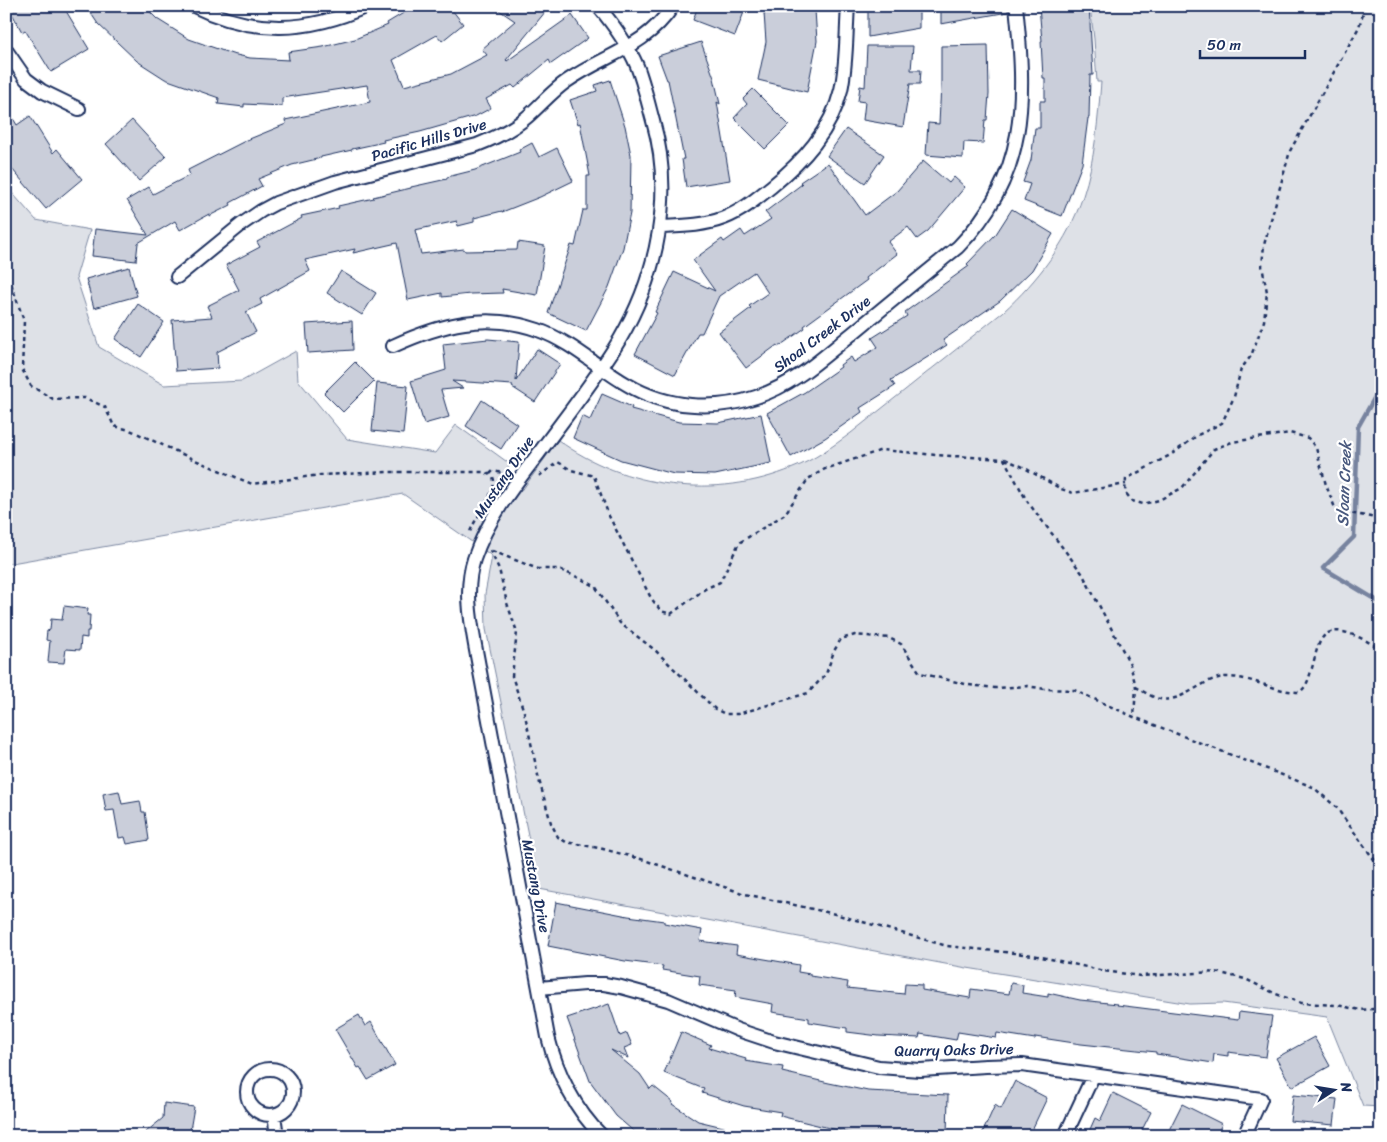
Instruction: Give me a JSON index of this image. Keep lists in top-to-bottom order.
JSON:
{
  "streets": {
    "street": [
      "Pacific Hills Drive",
      "Shoal Creek Drive",
      "Mustang Drive",
      "Quarry Oaks Drive"
    ]
  },
  "crossings": [
    ["Pacific Hills Drive", "Mustang Drive"],
    ["Shoal Creek Drive", "Mustang Drive"],
    ["Mustang Drive", "Quarry Oaks Drive"]
  ],
  "water": ["Sloan Creek"],
  "scale_bar": "50 m",
  "north": "right"
}
